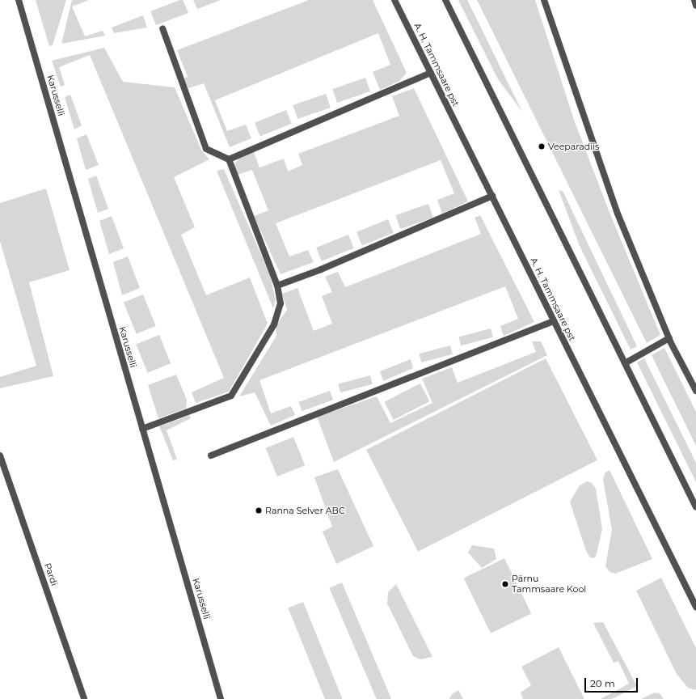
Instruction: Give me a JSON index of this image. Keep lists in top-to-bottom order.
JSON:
{
  "streets": {
    "street": ["A. H. Tammsaare pst", "Karusselli", "Pardi"]
  },
  "places": ["Veeparadiis", "Ranna Selver ABC", "Pärnu Tammsaare Kool"],
  "scale_bar": "20 m"
}
